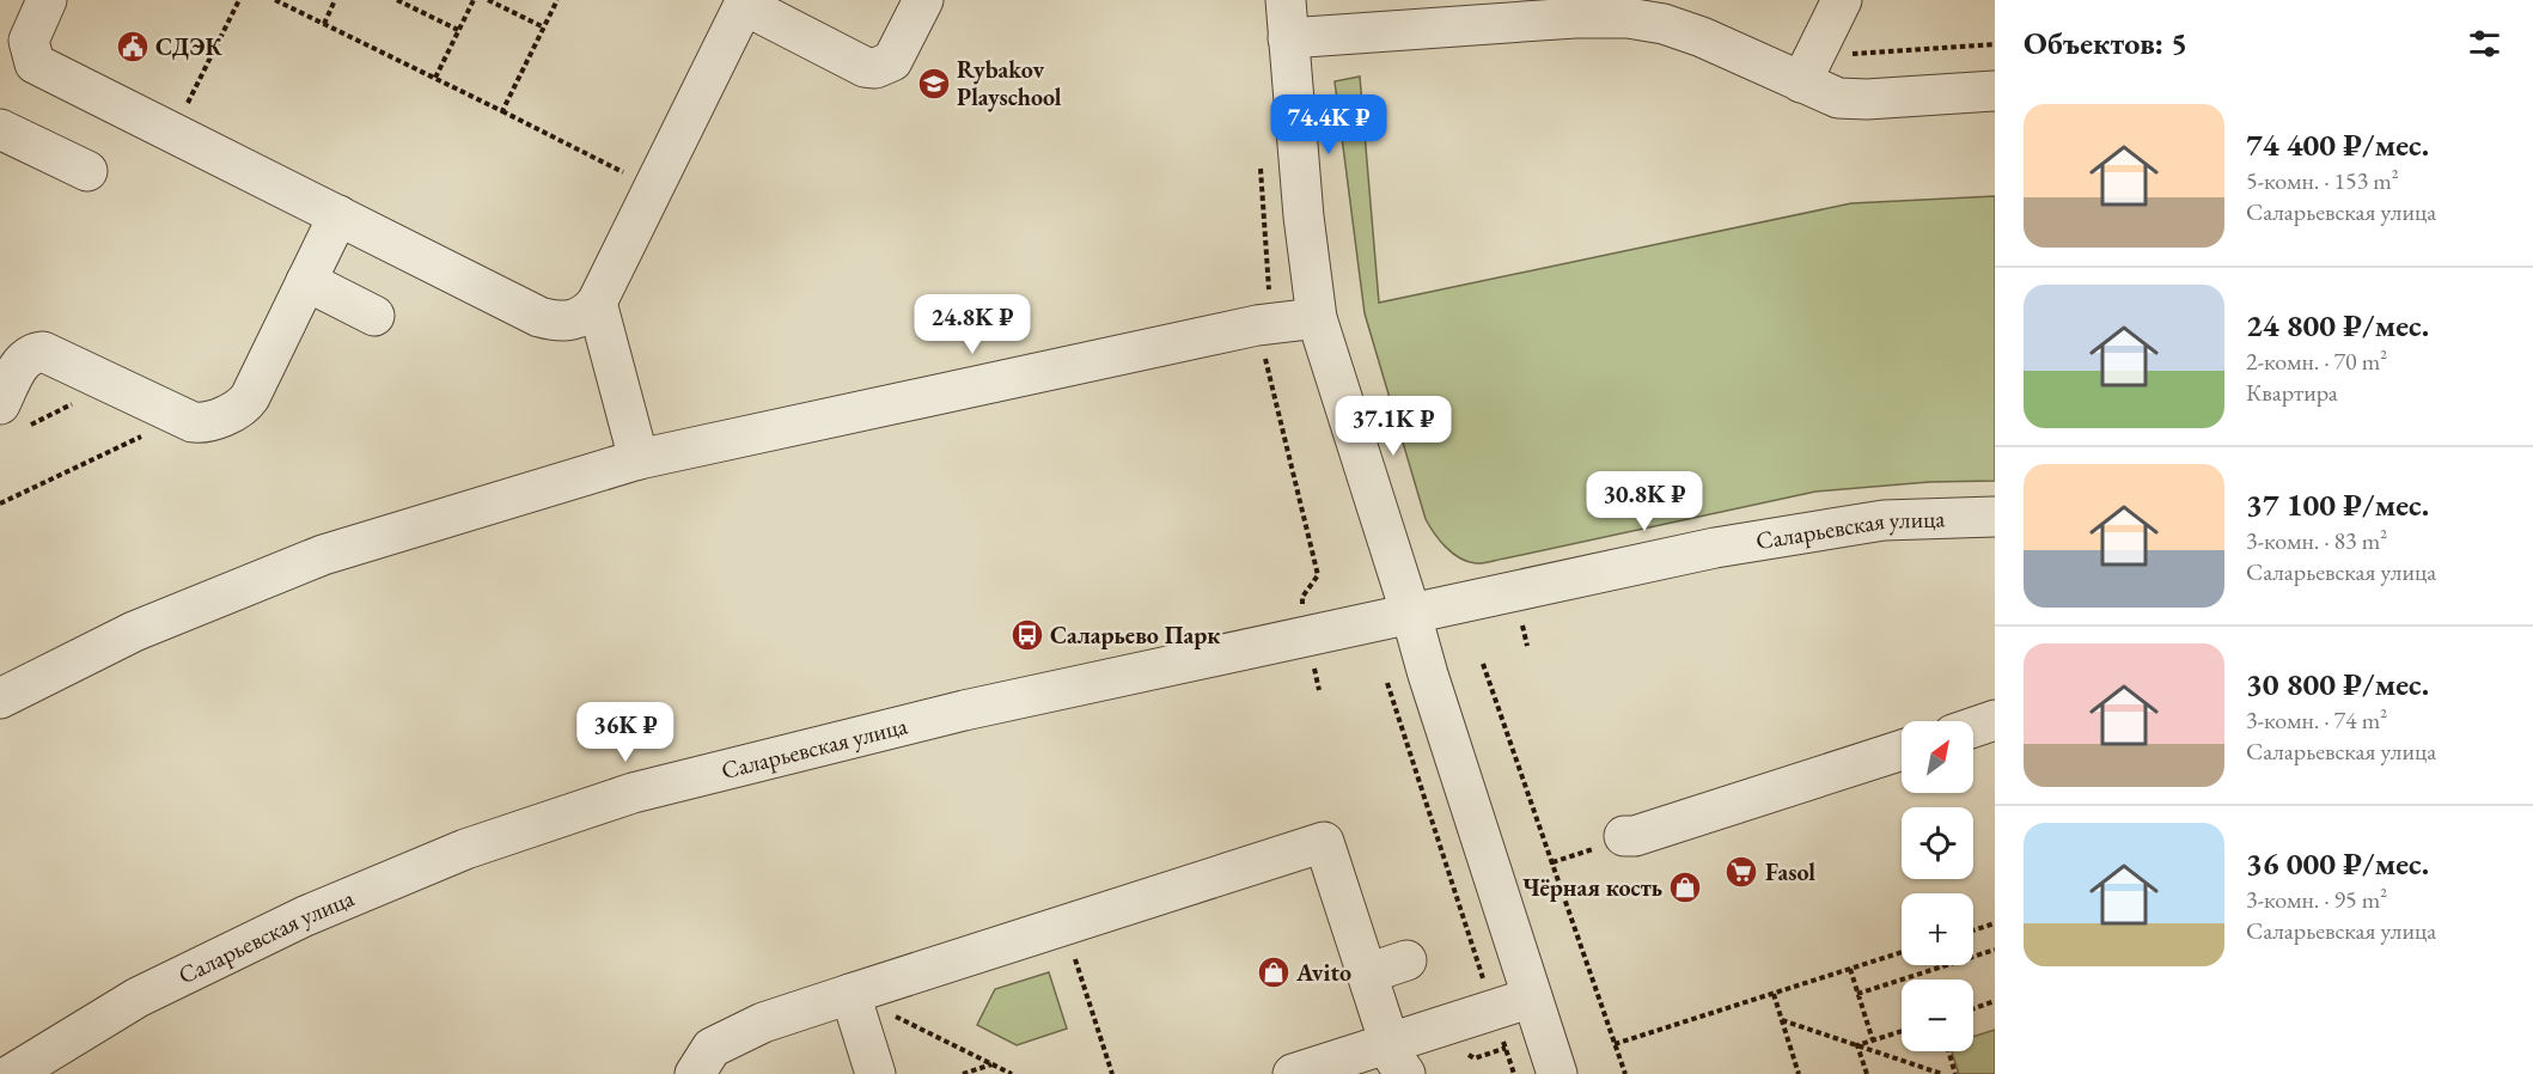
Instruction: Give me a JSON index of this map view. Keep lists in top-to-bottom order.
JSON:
{
  "streets": {
    "street": ["Саларьевская улица"]
  },
  "places": {
    "public building": ["СДЭК"],
    "school or university": ["Rybakov Playschool"],
    "bus stop": ["Саларьево Парк"],
    "supermarket": ["Fasol"],
    "shop": ["Чёрная кость", "Avito"]
  },
  "north": "top right",
  "page": {
    "heading": "Объектов: 5",
    "list": [
      {
        "name": "74 400 ₽/мес.",
        "note": "5-комн. · 153 m² · Саларьевская улица"
      },
      {
        "name": "24 800 ₽/мес.",
        "note": "2-комн. · 70 m² · Квартира"
      },
      {
        "name": "37 100 ₽/мес.",
        "note": "3-комн. · 83 m² · Саларьевская улица"
      },
      {
        "name": "30 800 ₽/мес.",
        "note": "3-комн. · 74 m² · Саларьевская улица"
      },
      {
        "name": "36 000 ₽/мес.",
        "note": "3-комн. · 95 m² · Саларьевская улица"
      }
    ],
    "price": [
      "74.4K ₽",
      "24.8K ₽",
      "37.1K ₽",
      "30.8K ₽",
      "36K ₽"
    ],
    "map_buttons": ["+", "−"]
  }
}
